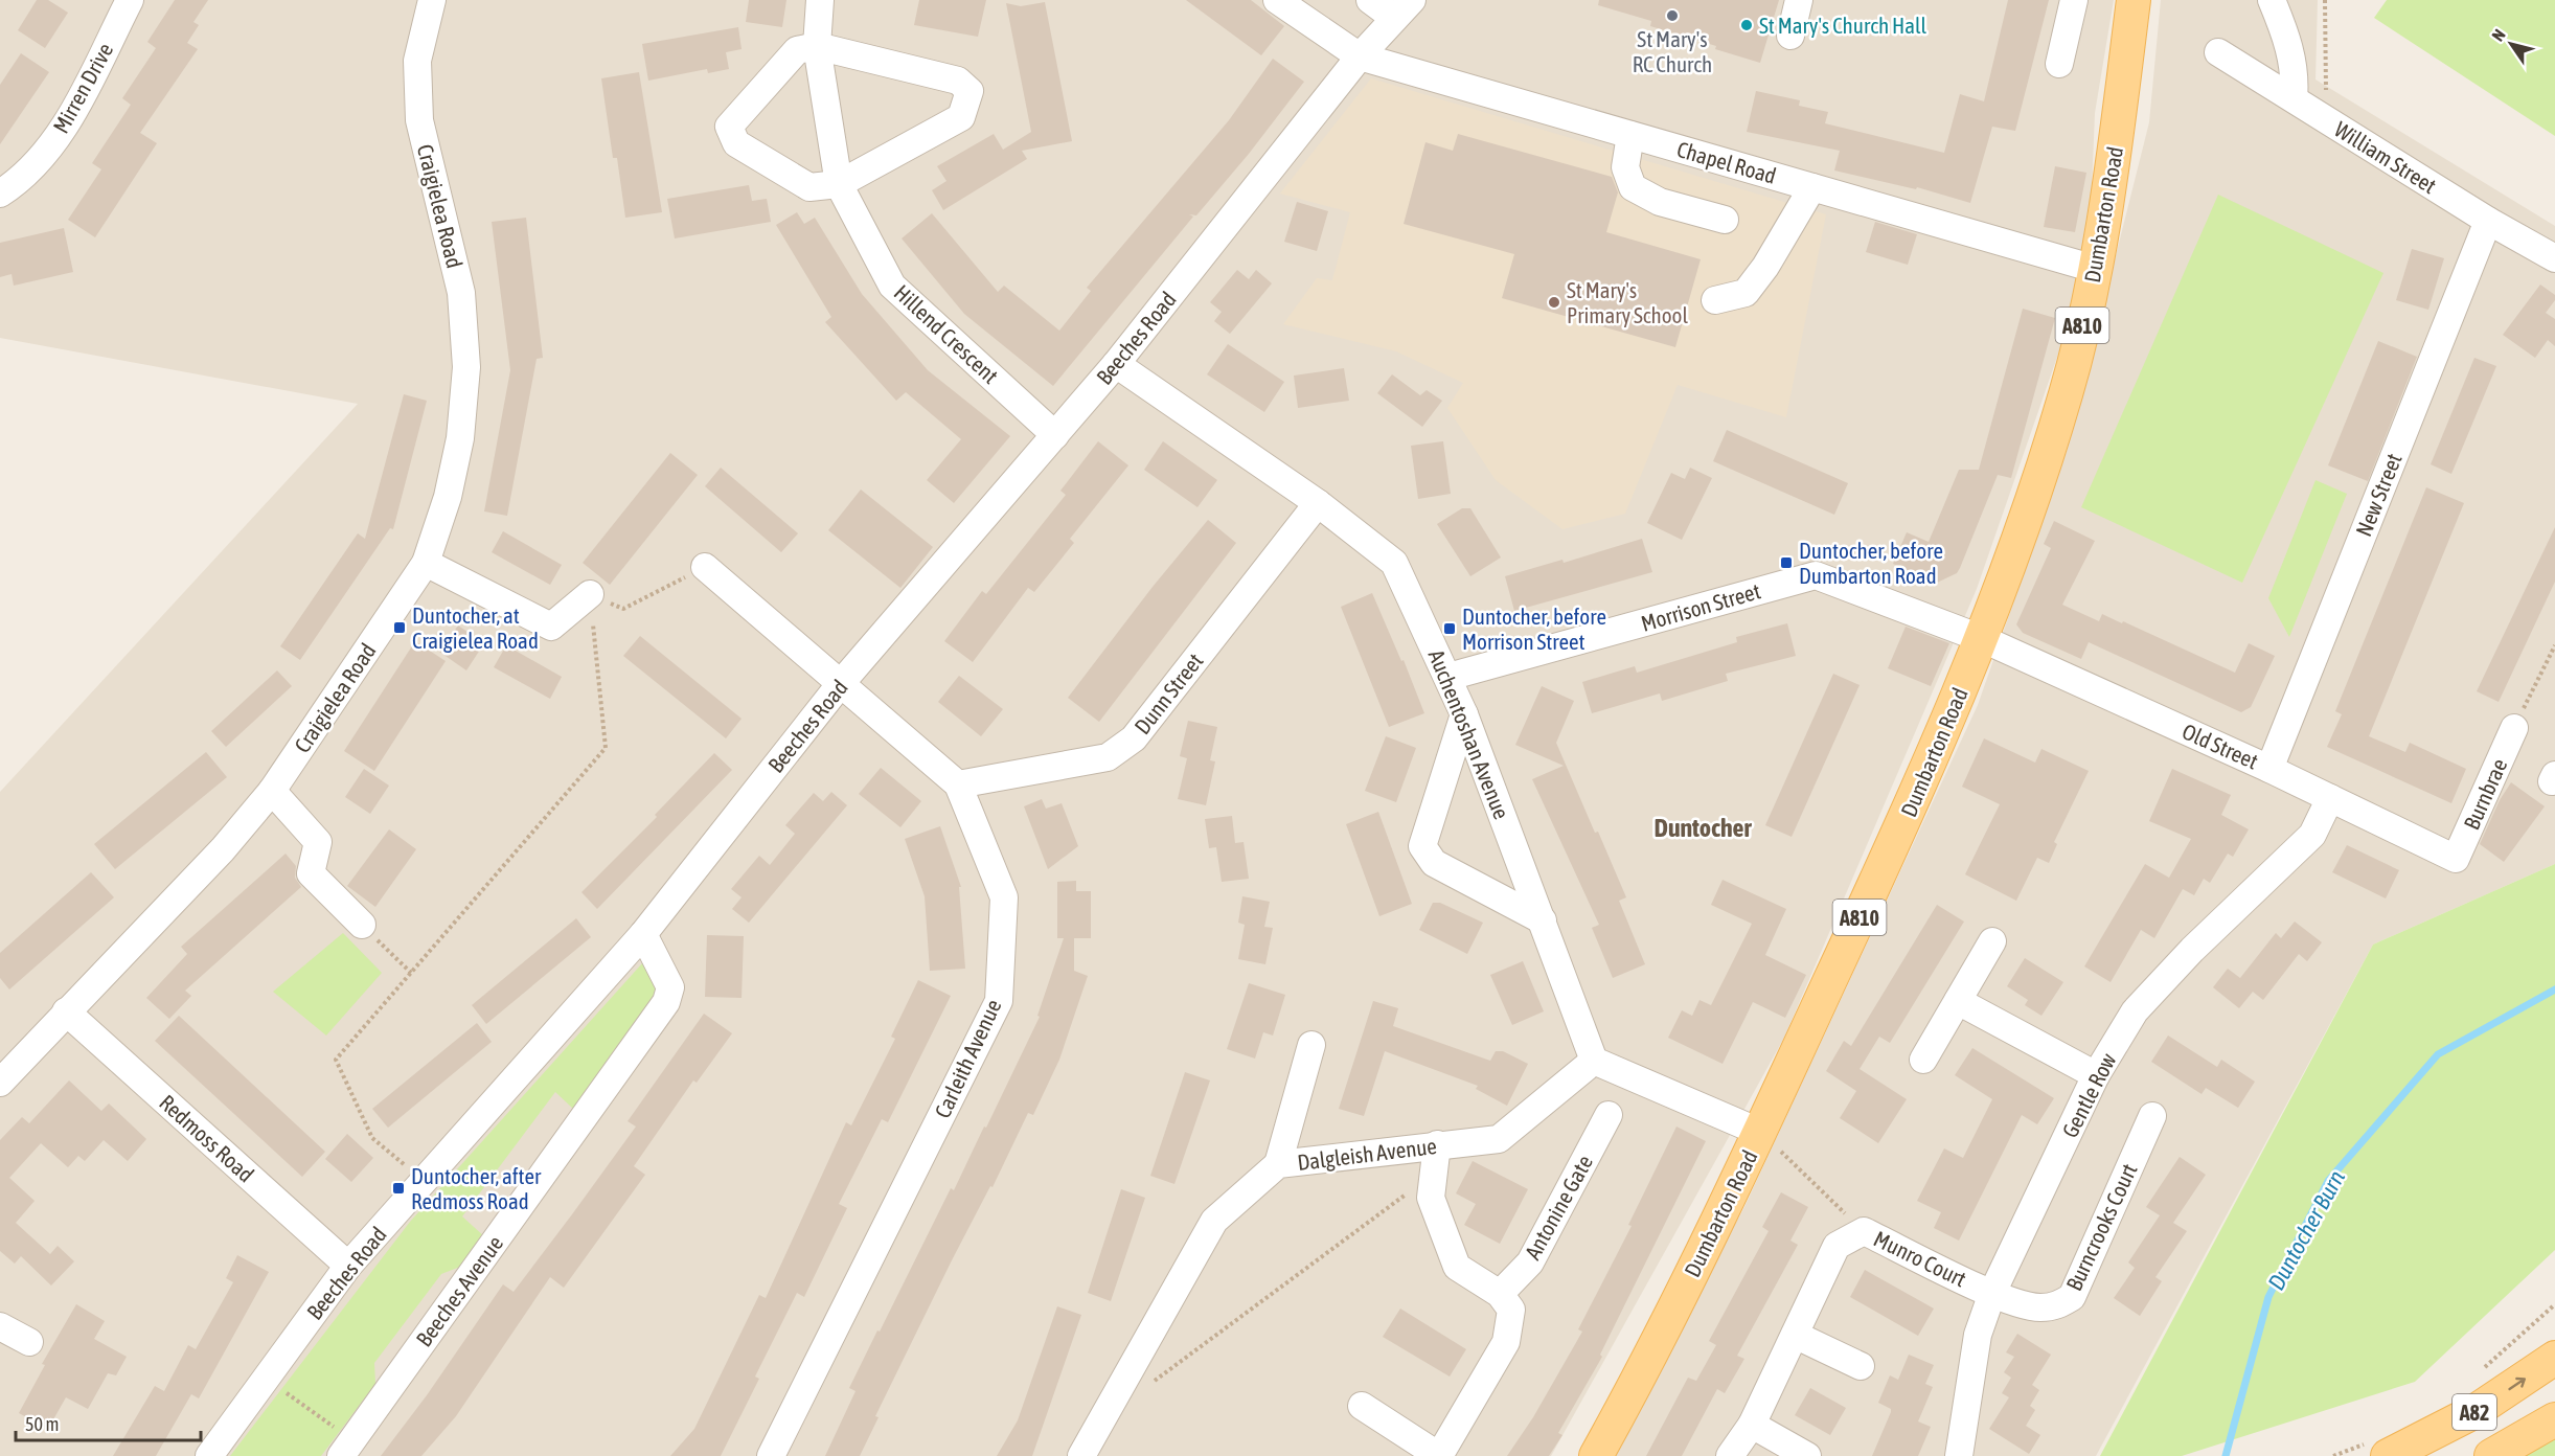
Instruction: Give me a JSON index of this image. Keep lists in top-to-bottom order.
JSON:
{
  "streets": {
    "main road": ["Dumbarton Road", "A810", "A82"],
    "street": [
      "Mirren Drive",
      "William Street",
      "Chapel Road",
      "Craigielea Road",
      "Hillend Crescent",
      "Beeches Road",
      "New Street",
      "Morrison Street",
      "Dunn Street",
      "Auchentoshan Avenue",
      "Old Street",
      "Burnbrae",
      "Carleith Avenue",
      "Gentle Row",
      "Redmoss Road",
      "Dalgleish Avenue",
      "Antonine Gate",
      "Burncrooks Court",
      "Munro Court",
      "Beeches Avenue"
    ]
  },
  "crossings": [
    ["William Street", "New Street"],
    ["Chapel Road", "Dumbarton Road"],
    ["Chapel Road", "Beeches Road"],
    ["Craigielea Road", "Redmoss Road"],
    ["Dumbarton Road", "Morrison Street"],
    ["Dumbarton Road", "Old Street"],
    ["Hillend Crescent", "Beeches Road"],
    ["Beeches Road", "Auchentoshan Avenue"],
    ["Beeches Road", "Carleith Avenue"],
    ["Beeches Road", "Redmoss Road"],
    ["Beeches Road", "Beeches Avenue"],
    ["New Street", "Old Street"],
    ["Morrison Street", "Auchentoshan Avenue"],
    ["Morrison Street", "Old Street"],
    ["Dunn Street", "Auchentoshan Avenue"],
    ["Dunn Street", "Carleith Avenue"],
    ["Auchentoshan Avenue", "Dalgleish Avenue"],
    ["Old Street", "Burnbrae"],
    ["Old Street", "Gentle Row"],
    ["Gentle Row", "Burncrooks Court"],
    ["Gentle Row", "Munro Court"],
    ["Burncrooks Court", "Munro Court"]
  ],
  "districts": ["Duntocher"],
  "water": ["Duntocher Burn"],
  "places": {
    "other": ["St Mary's RC Church", "St Mary's Church Hall", "St Mary's Primary School"],
    "transit": [
      "Duntocher, before Dumbarton Road",
      "Duntocher, at Craigielea Road",
      "Duntocher, before Morrison Street",
      "Duntocher, after Redmoss Road"
    ]
  },
  "scale_bar": "50 m",
  "north": "top left"
}
